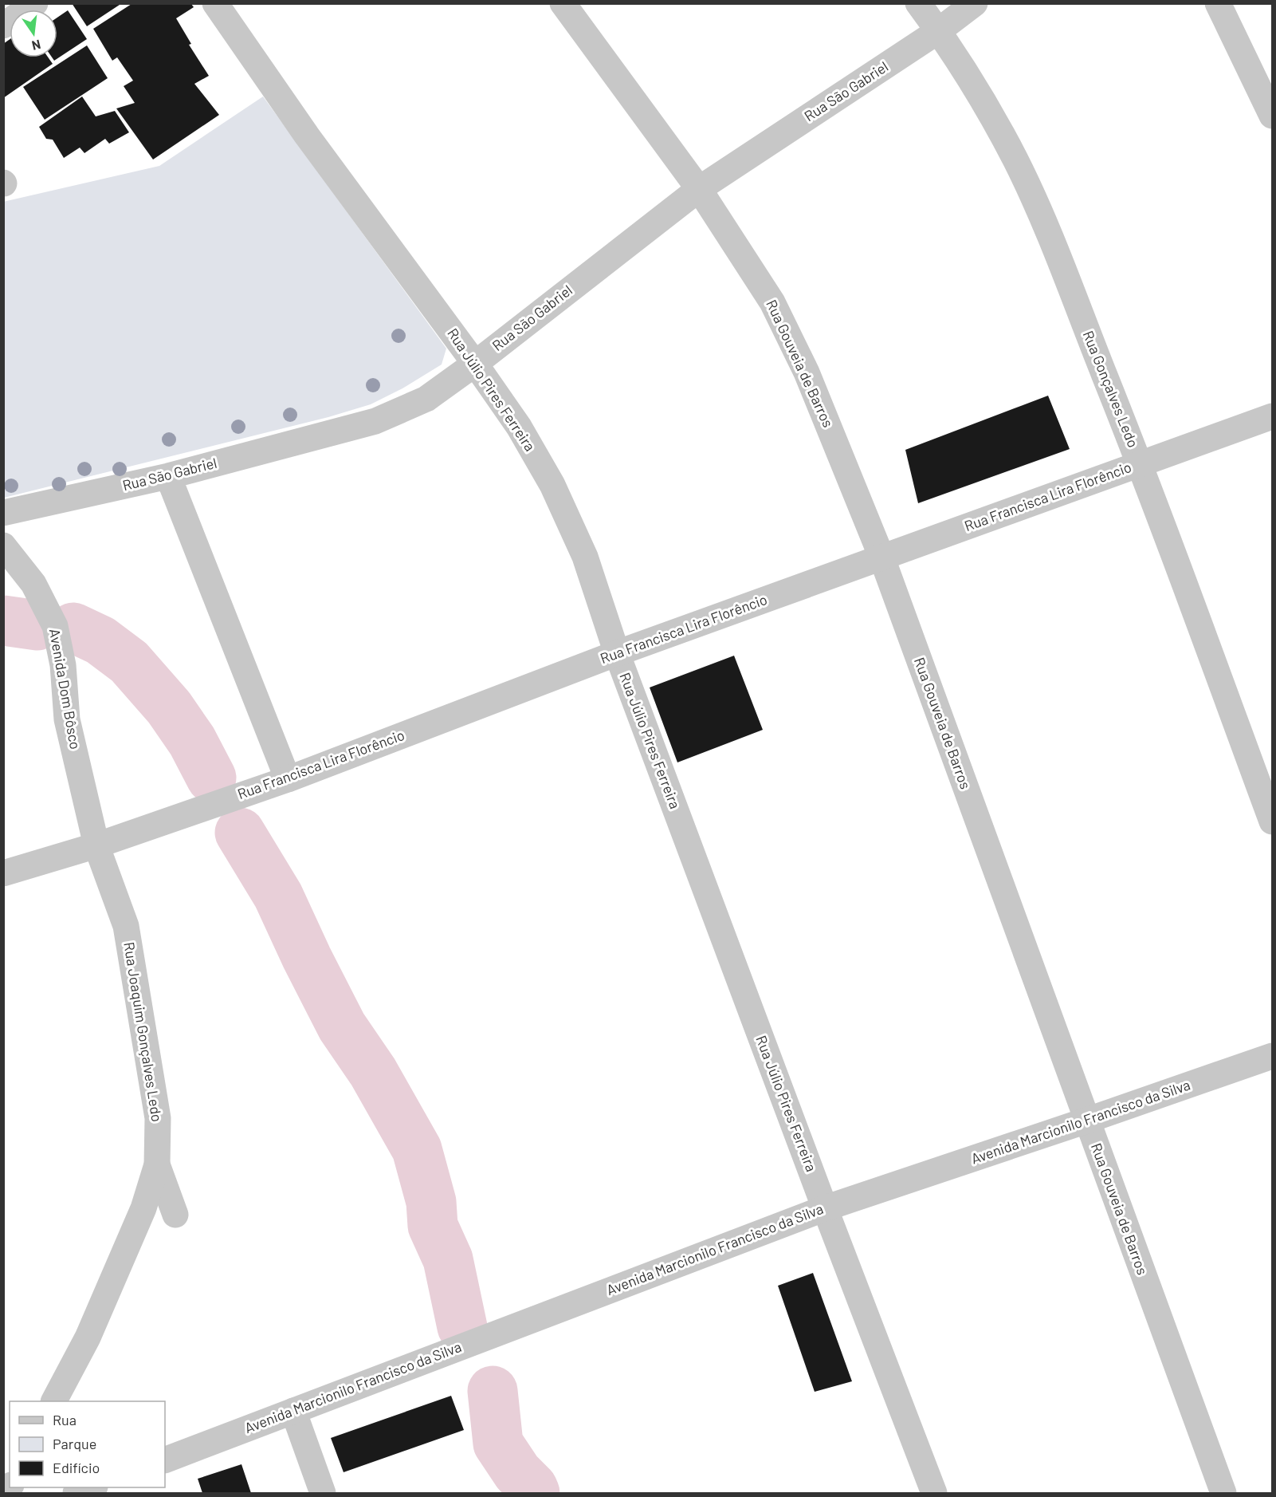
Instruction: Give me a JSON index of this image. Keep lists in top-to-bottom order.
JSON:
{
  "streets": {
    "street": [
      "Rua São Gabriel",
      "Rua Gouveia de Barros",
      "Rua Gonçalves Ledo",
      "Rua Júlio Pires Ferreira",
      "Rua Francisca Lira Florêncio",
      "Avenida Dom Bôsco",
      "Rua Joaquim Gonçalves Ledo",
      "Avenida Marcionilo Francisco da Silva"
    ]
  },
  "crossings": [
    ["Rua São Gabriel", "Rua Gouveia de Barros"],
    ["Rua São Gabriel", "Rua Gonçalves Ledo"],
    ["Rua São Gabriel", "Rua Júlio Pires Ferreira"],
    ["Rua Gouveia de Barros", "Rua Francisca Lira Florêncio"],
    ["Rua Gouveia de Barros", "Avenida Marcionilo Francisco da Silva"],
    ["Rua Gonçalves Ledo", "Rua Francisca Lira Florêncio"],
    ["Rua Júlio Pires Ferreira", "Rua Francisca Lira Florêncio"],
    ["Rua Júlio Pires Ferreira", "Avenida Marcionilo Francisco da Silva"],
    ["Rua Francisca Lira Florêncio", "Avenida Dom Bôsco"],
    ["Rua Francisca Lira Florêncio", "Rua Joaquim Gonçalves Ledo"],
    ["Avenida Dom Bôsco", "Rua Joaquim Gonçalves Ledo"]
  ],
  "legend": ["Rua", "Parque", "Edifício"],
  "north": "bottom"
}
